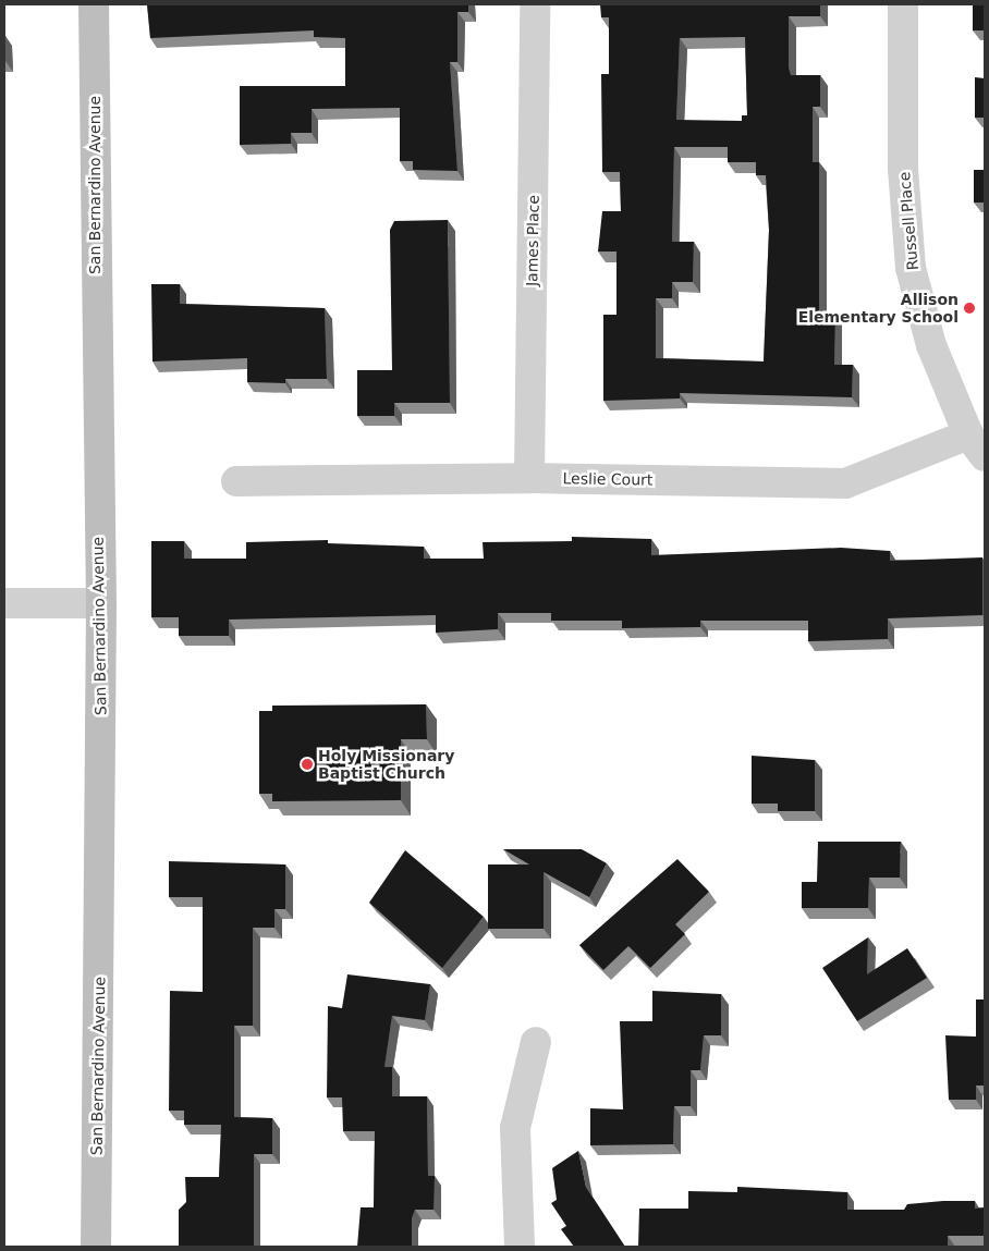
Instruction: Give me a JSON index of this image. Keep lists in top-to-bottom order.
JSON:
{
  "streets": {
    "main road": ["San Bernardino Avenue"],
    "street": ["Russell Place", "James Place", "Leslie Court"]
  },
  "crossings": [
    ["Russell Place", "Leslie Court"],
    ["James Place", "Leslie Court"]
  ],
  "places": ["Allison Elementary School", "Holy Missionary Baptist Church"]
}
